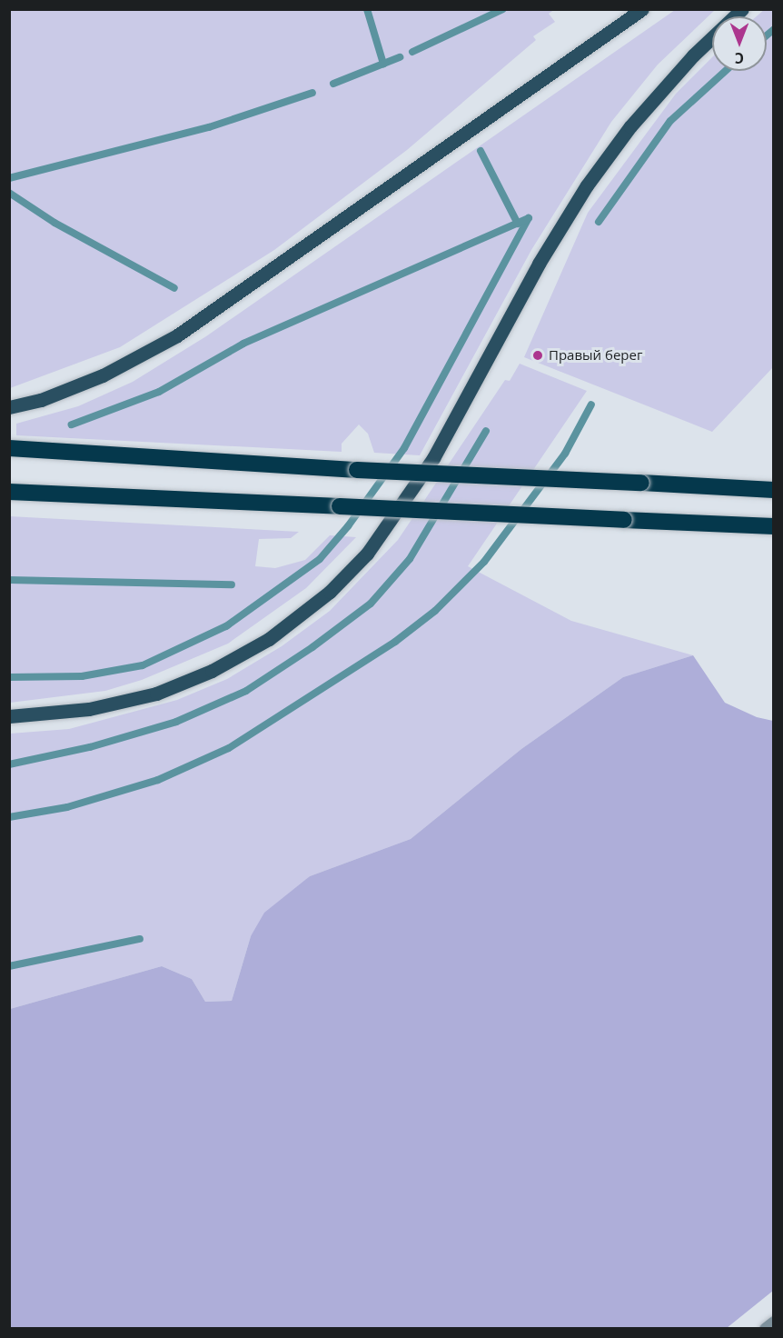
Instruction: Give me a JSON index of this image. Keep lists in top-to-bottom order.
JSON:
{
  "places": ["Правый берег"],
  "north": "bottom"
}
